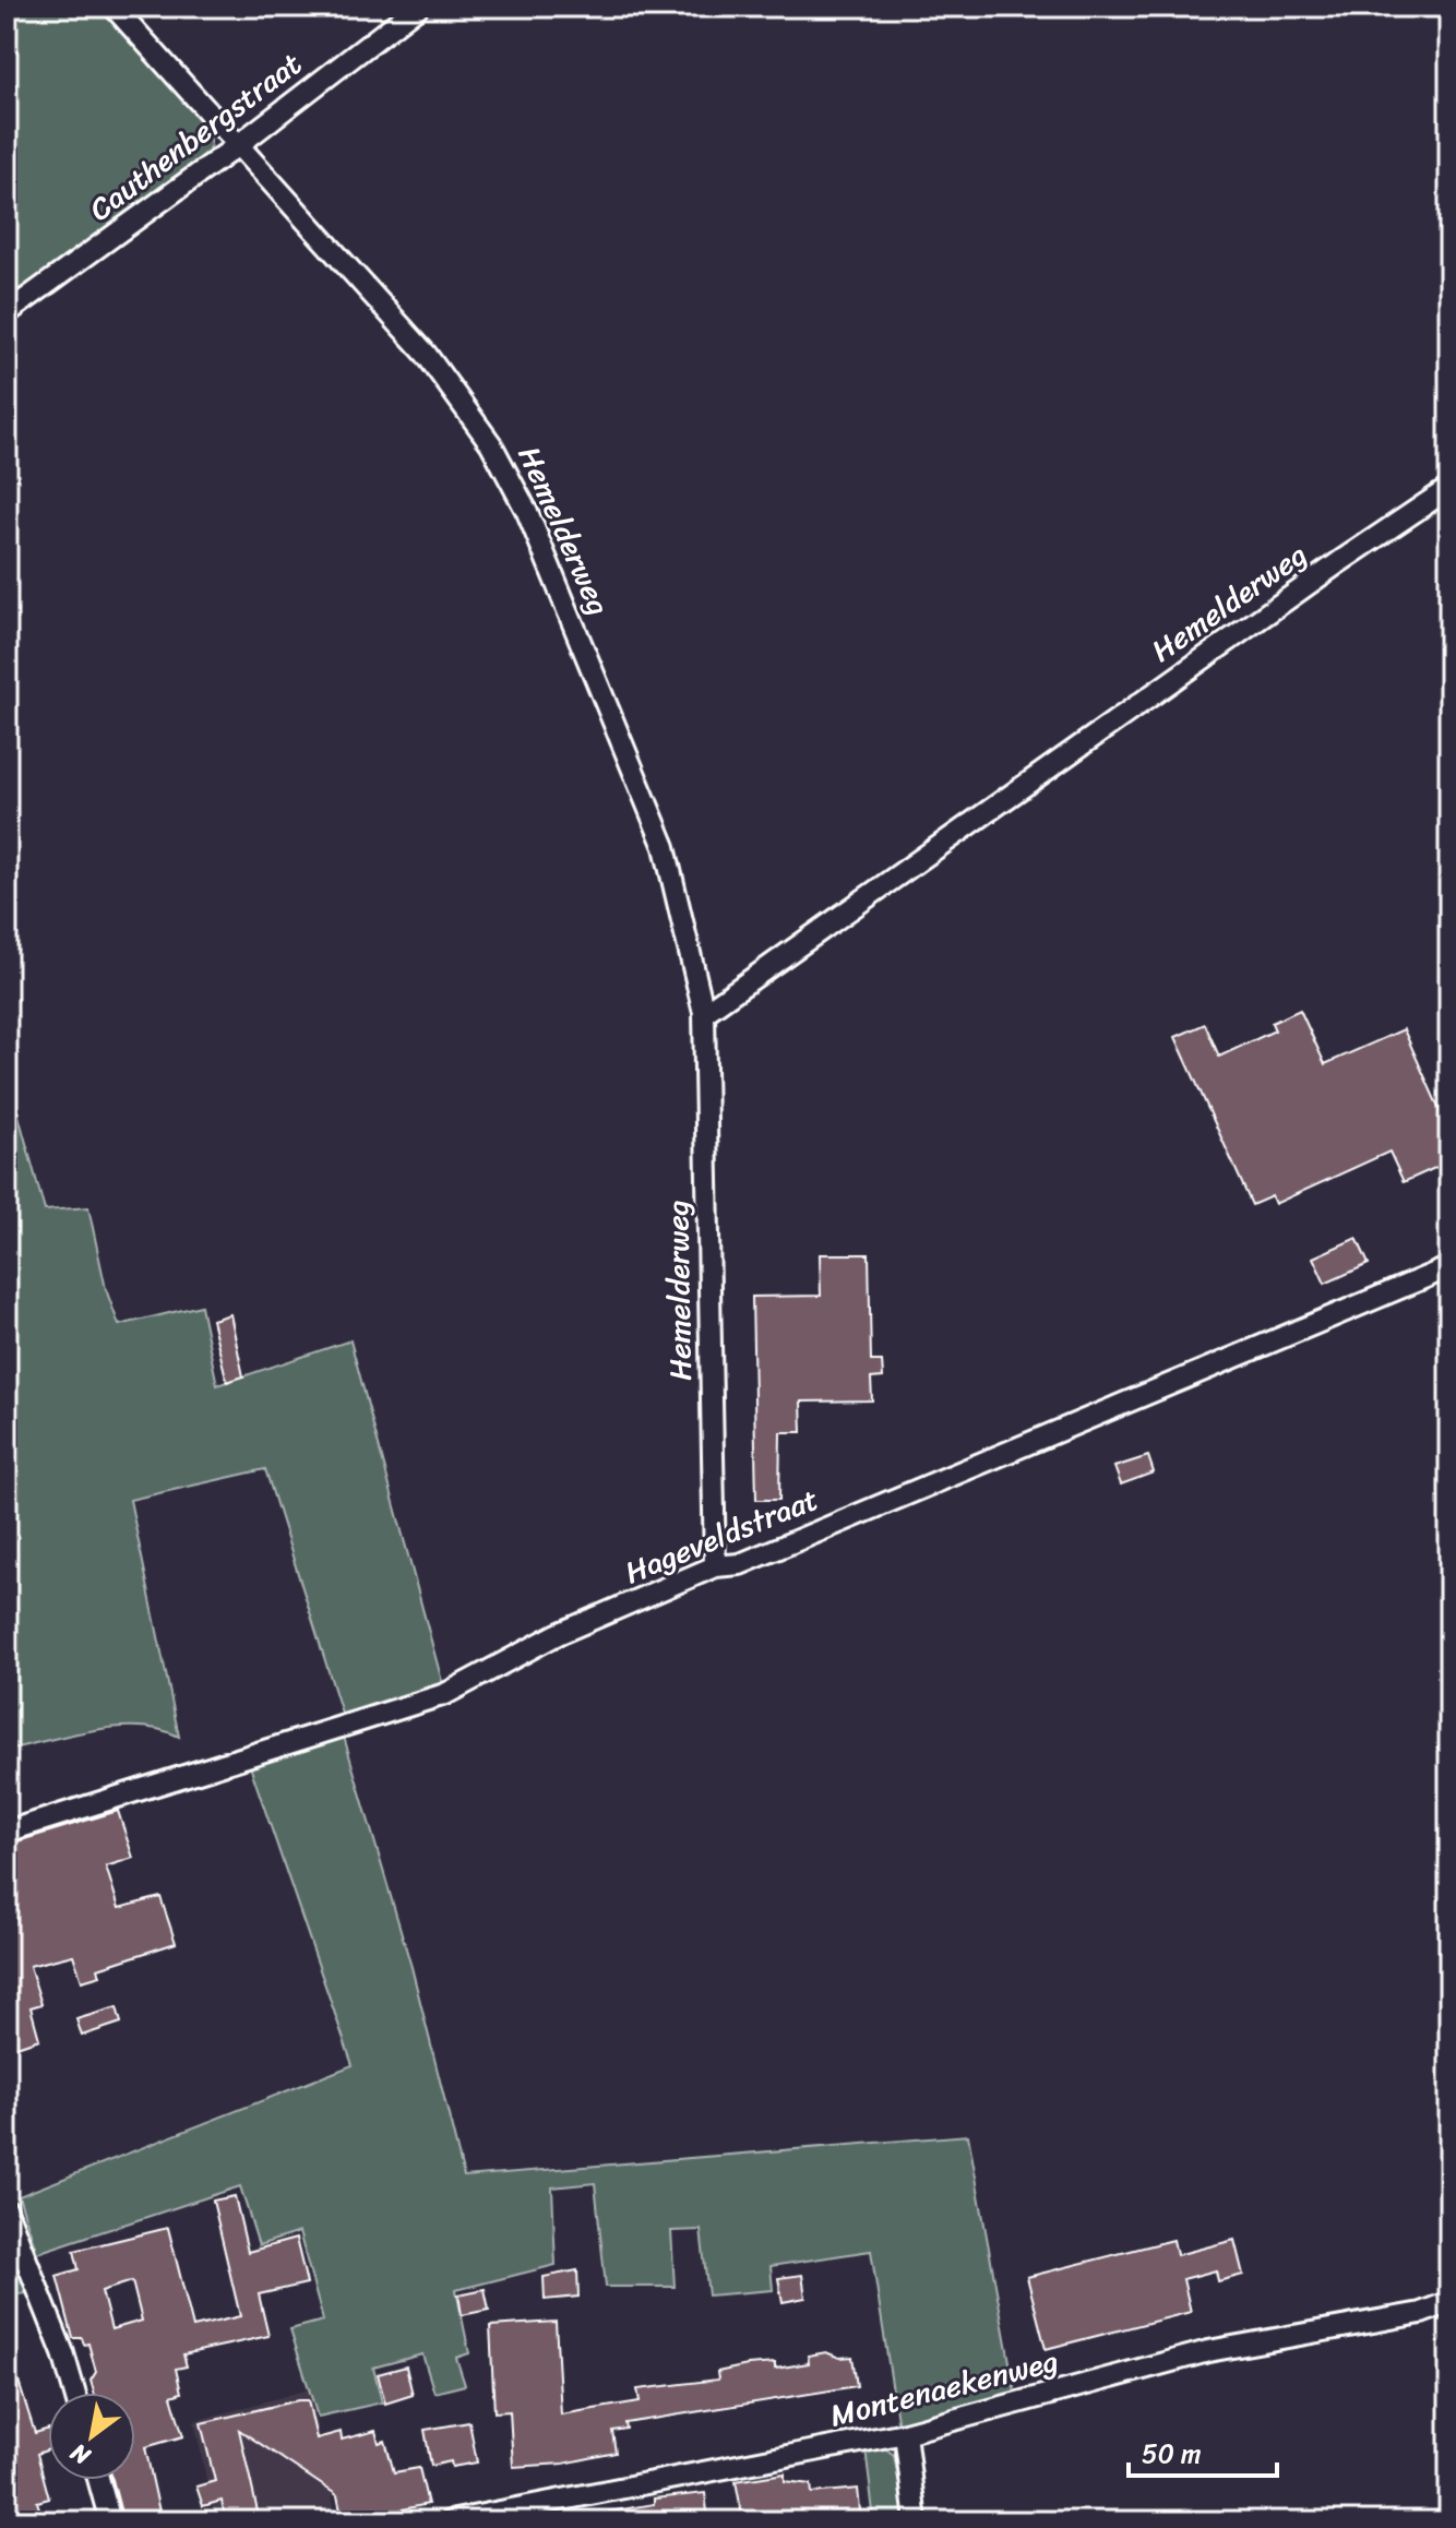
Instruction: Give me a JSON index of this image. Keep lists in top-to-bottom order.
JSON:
{
  "streets": {
    "street": [
      "Cauthenbergstraat",
      "Hemelderweg",
      "Hageveldstraat",
      "Montenaekenweg"
    ]
  },
  "crossings": [
    ["Cauthenbergstraat", "Hemelderweg"],
    ["Hemelderweg", "Hageveldstraat"]
  ],
  "scale_bar": "50 m",
  "north": "bottom left"
}
